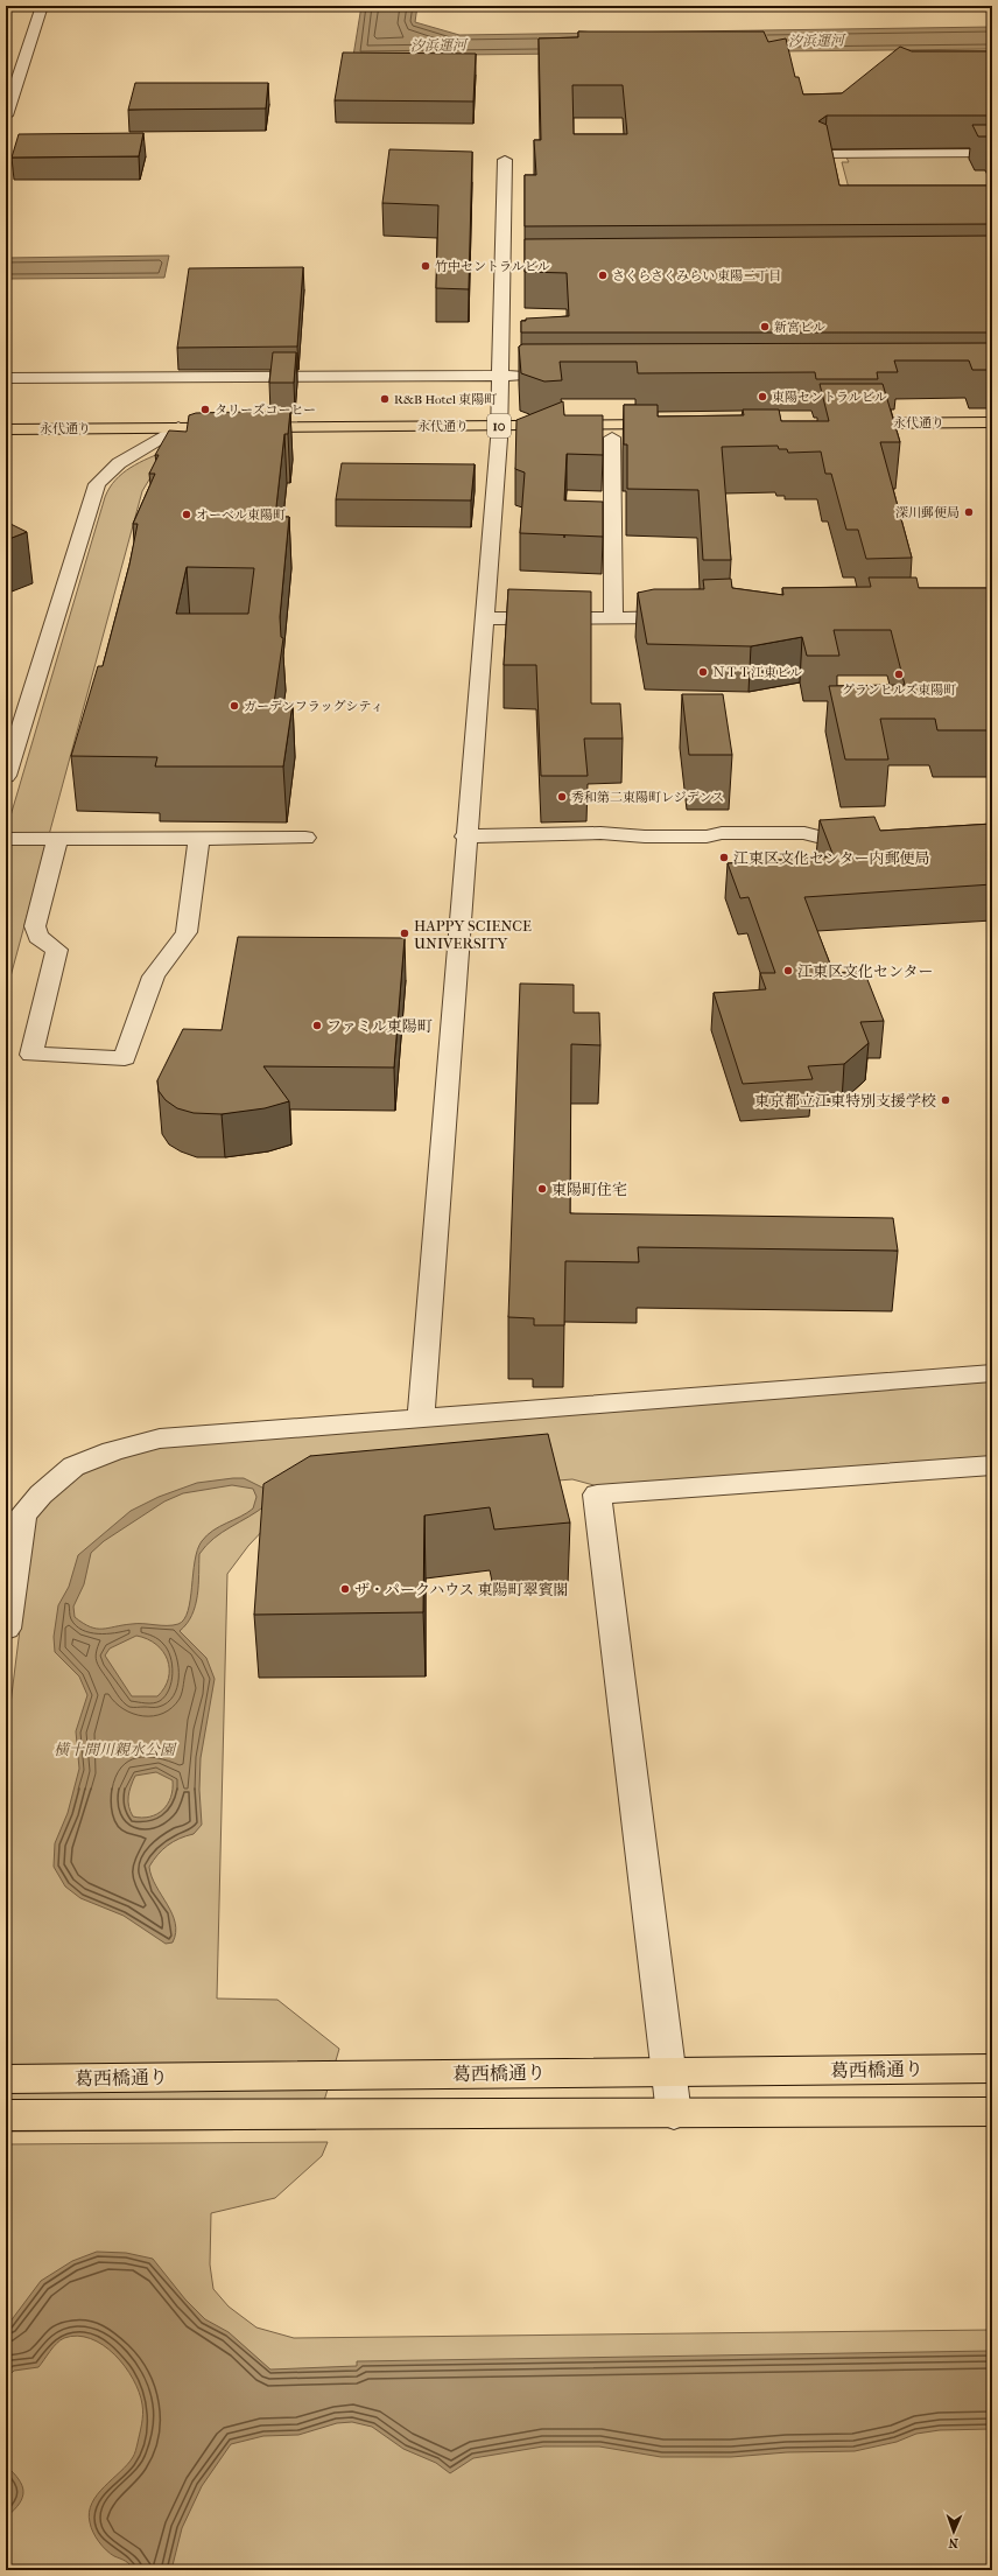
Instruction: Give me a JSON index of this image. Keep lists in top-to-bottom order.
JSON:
{
  "streets": {
    "main road": ["永代通り", "10", "葛西橋通り"]
  },
  "water": ["汐浜運河"],
  "parks": ["横十間川親水公園"],
  "places": [
    "竹中セントラルビル",
    "さくらさくみらい 東陽二丁目",
    "新宮ビル",
    "東陽セントラルビル",
    "R&B Hotel 東陽町",
    "タリーズコーヒー",
    "深川郵便局",
    "オーベル東陽町",
    "ＮＴＴ江東ビル",
    "グランヒルズ東陽町",
    "ガーデンフラッグシティ",
    "秀和第二東陽町レジデンス",
    "江東区文化センター内郵便局",
    "HAPPY SCIENCE UNIVERSITY",
    "江東区文化センター",
    "ファミル東陽町",
    "東京都立江東特別支援学校",
    "東陽町住宅",
    "ザ・パークハウス 東陽町翠賓閣"
  ],
  "north": "bottom"
}
